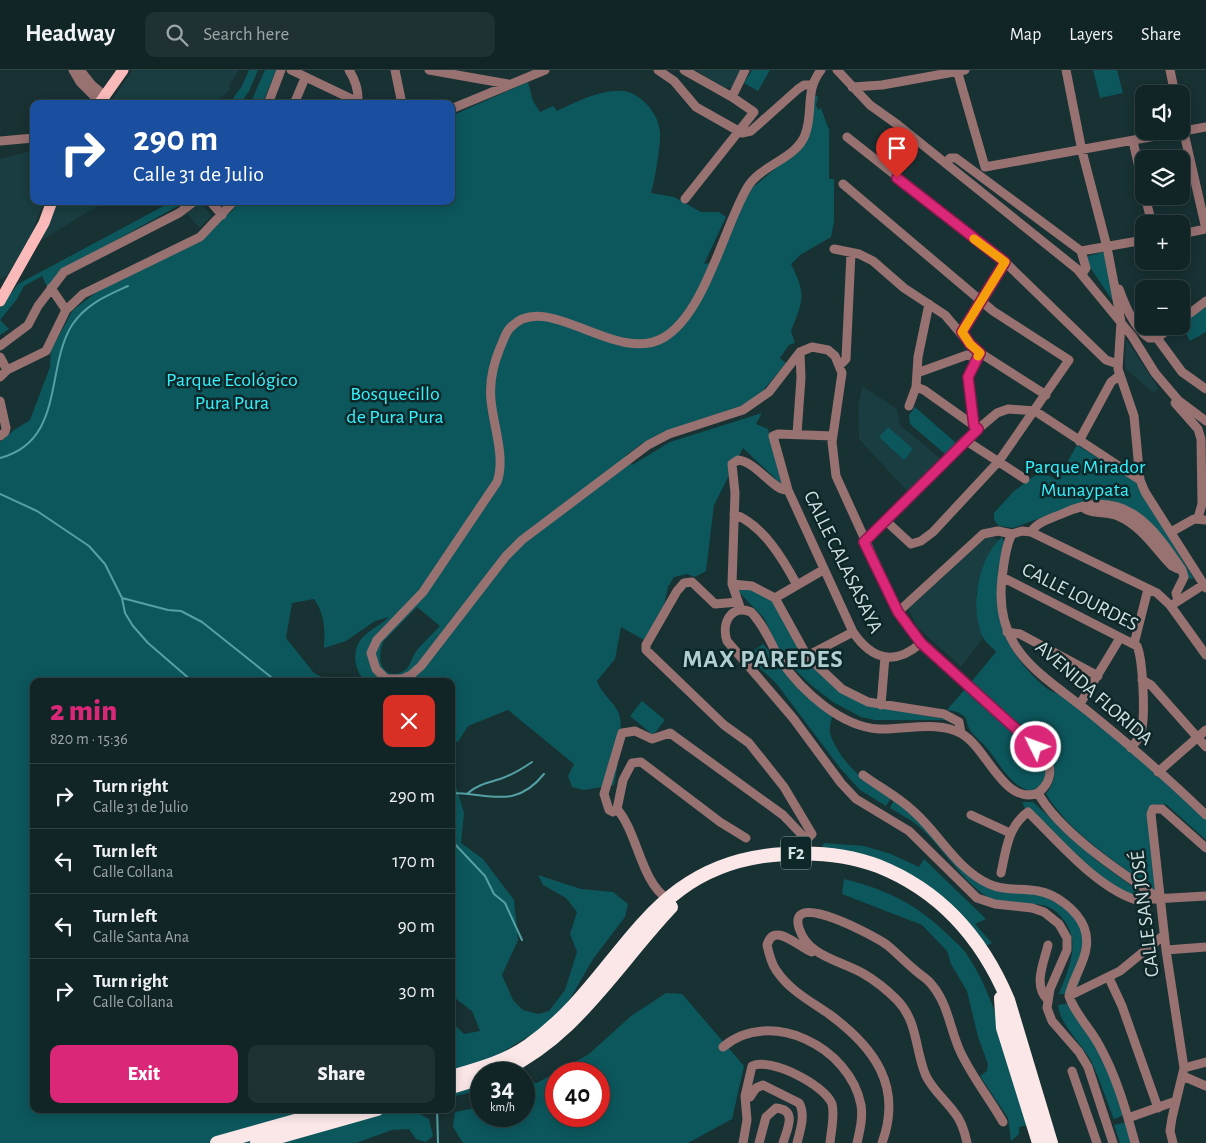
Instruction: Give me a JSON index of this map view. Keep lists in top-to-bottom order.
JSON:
{
  "streets": {
    "highway": ["F2"],
    "street": [
      "CALLE CALASASAYA",
      "CALLE LOURDES",
      "AVENIDA FLORIDA",
      "CALLE SAN JOSÉ"
    ]
  },
  "crossings": [
    ["CALLE LOURDES", "AVENIDA FLORIDA"]
  ],
  "districts": ["MAX PAREDES"],
  "parks": ["Parque Ecológico Pura Pura", "Bosquecillo de Pura Pura", "Parque Mirador Munaypata"],
  "page": {
    "header": "Headway",
    "search": "Search here",
    "nav": ["Map", "Layers", "Share"],
    "map_buttons": ["+", "−"],
    "turn": ["290 m", "Calle 31 de Julio"],
    "heading": ["2 min", "820 m · 15:36"],
    "list": [
      {
        "name": "Turn right",
        "note": "Calle 31 de Julio",
        "value": "290 m"
      },
      {
        "name": "Turn left",
        "note": "Calle Collana",
        "value": "170 m"
      },
      {
        "name": "Turn left",
        "note": "Calle Santa Ana",
        "value": "90 m"
      },
      {
        "name": "Turn right",
        "note": "Calle Collana",
        "value": "30 m"
      }
    ],
    "buttons": ["Exit", "Share"],
    "speed": "34 km/h",
    "limit": "40"
  }
}
